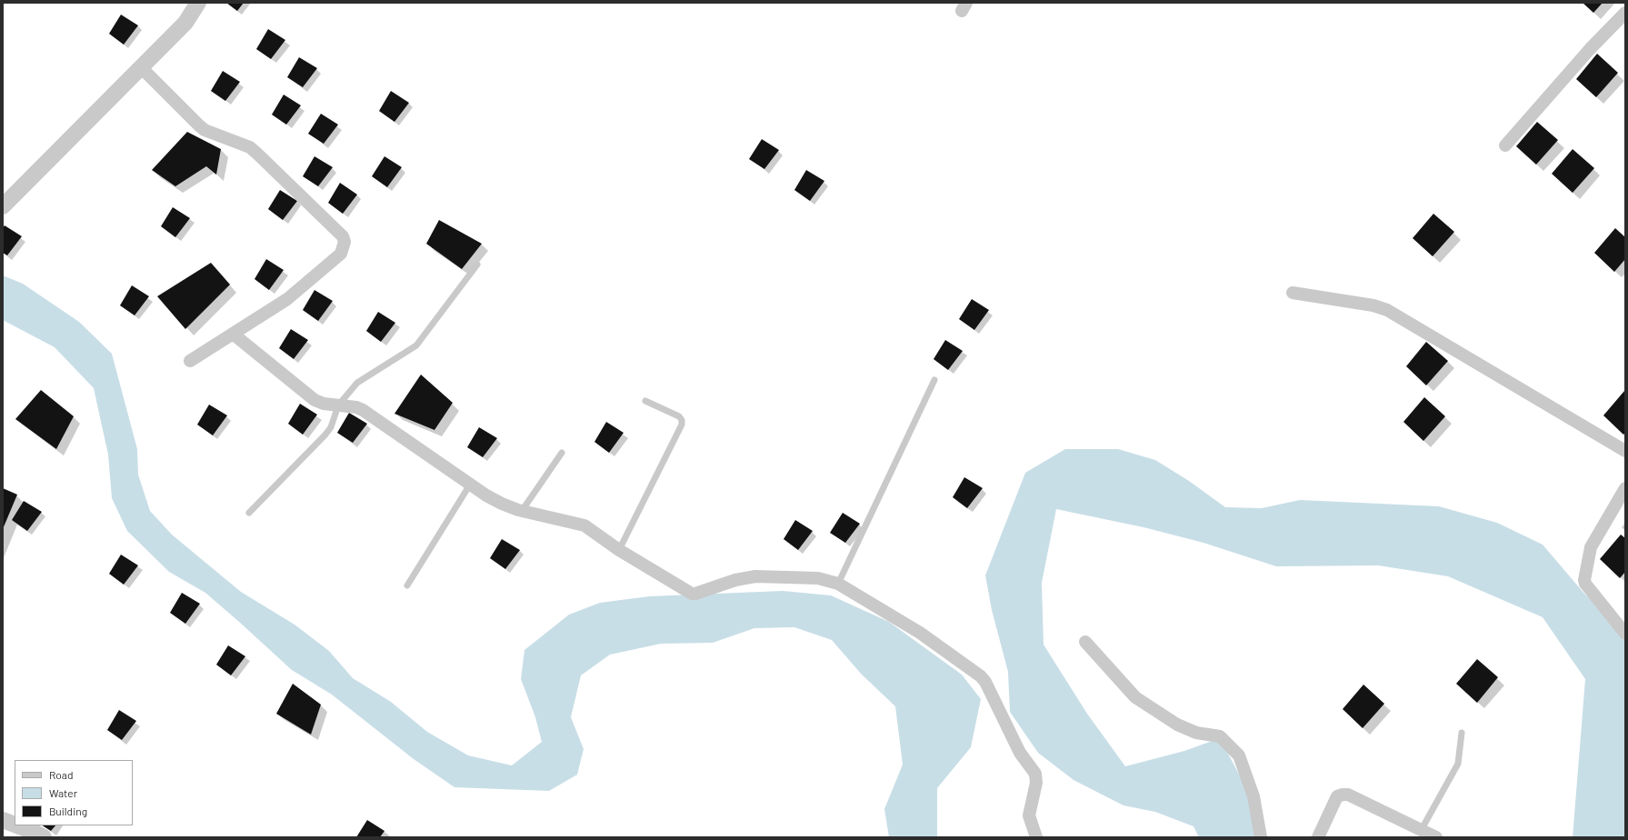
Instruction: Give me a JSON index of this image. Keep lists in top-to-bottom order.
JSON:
{
  "legend": ["Road", "Water", "Building"]
}
